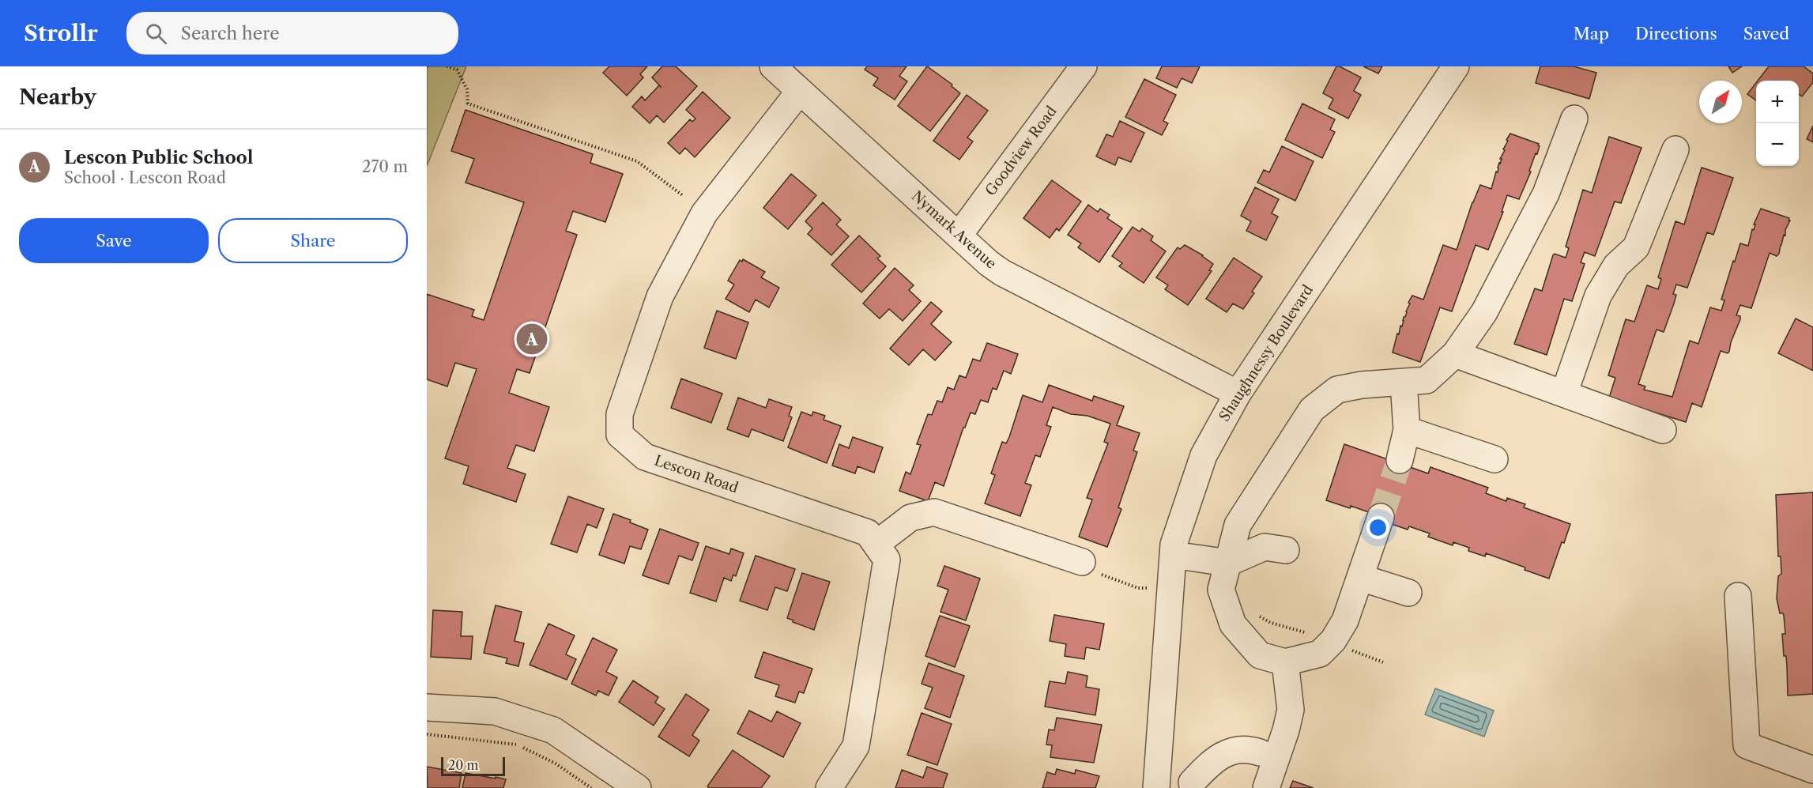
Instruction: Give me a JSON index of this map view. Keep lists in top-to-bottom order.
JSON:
{
  "streets": {
    "street": [
      "Goodview Road",
      "Nymark Avenue",
      "Shaughnessy Boulevard",
      "Lescon Road"
    ]
  },
  "crossings": [
    ["Goodview Road", "Nymark Avenue"],
    ["Nymark Avenue", "Shaughnessy Boulevard"],
    ["Nymark Avenue", "Lescon Road"]
  ],
  "scale_bar": "20 m",
  "north": "top right",
  "page": {
    "header": "Strollr",
    "search": "Search here",
    "nav": ["Map", "Directions", "Saved"],
    "heading": "Nearby",
    "map_buttons": ["+", "−"],
    "list": [
      {
        "mark": "A",
        "name": "Lescon Public School",
        "note": "School · Lescon Road",
        "value": "270 m"
      }
    ],
    "buttons": ["Save", "Share"],
    "pins": "A",
    "scale": "20 m"
  }
}
